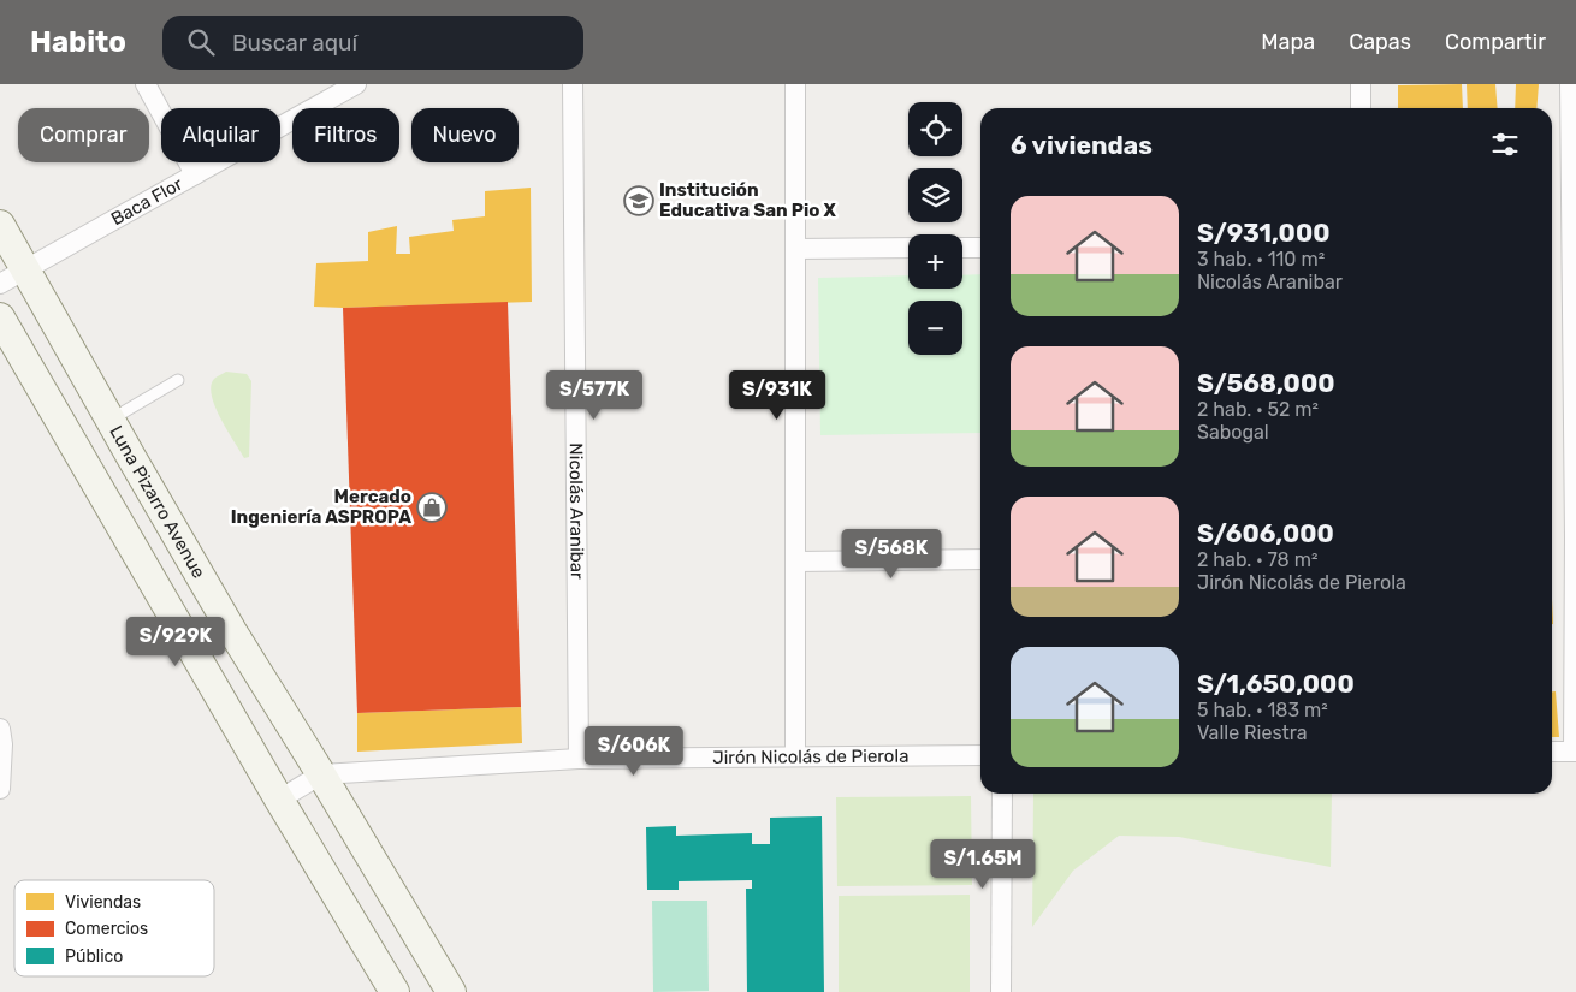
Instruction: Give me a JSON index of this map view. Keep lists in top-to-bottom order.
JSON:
{
  "streets": {
    "street": [
      "Baca Flor",
      "Luna Pizarro Avenue",
      "Nicolás Aranibar",
      "Jirón Nicolás de Pierola"
    ]
  },
  "crossings": [
    ["Baca Flor", "Luna Pizarro Avenue"],
    ["Luna Pizarro Avenue", "Jirón Nicolás de Pierola"],
    ["Nicolás Aranibar", "Jirón Nicolás de Pierola"]
  ],
  "places": {
    "school or university": ["Institución Educativa San Pio X"],
    "shop": ["Mercado Ingeniería ASPROPA"]
  },
  "legend": ["Viviendas", "Comercios", "Público"],
  "page": {
    "header": "Habito",
    "search": "Buscar aquí",
    "nav": ["Mapa", "Capas", "Compartir"],
    "map_buttons": ["+", "−"],
    "chip": [
      "Comprar",
      "Alquilar",
      "Filtros",
      "Nuevo"
    ],
    "heading": "6 viviendas",
    "list": [
      {
        "name": "S/931,000",
        "note": "3 hab. · 110 m² · Nicolás Aranibar"
      },
      {
        "name": "S/568,000",
        "note": "2 hab. · 52 m² · Sabogal"
      },
      {
        "name": "S/606,000",
        "note": "2 hab. · 78 m² · Jirón Nicolás de Pierola"
      },
      {
        "name": "S/1,650,000",
        "note": "5 hab. · 183 m² · Valle Riestra"
      }
    ],
    "price": [
      "S/577K",
      "S/931K",
      "S/568K",
      "S/929K",
      "S/606K",
      "S/1.65M"
    ]
  }
}
